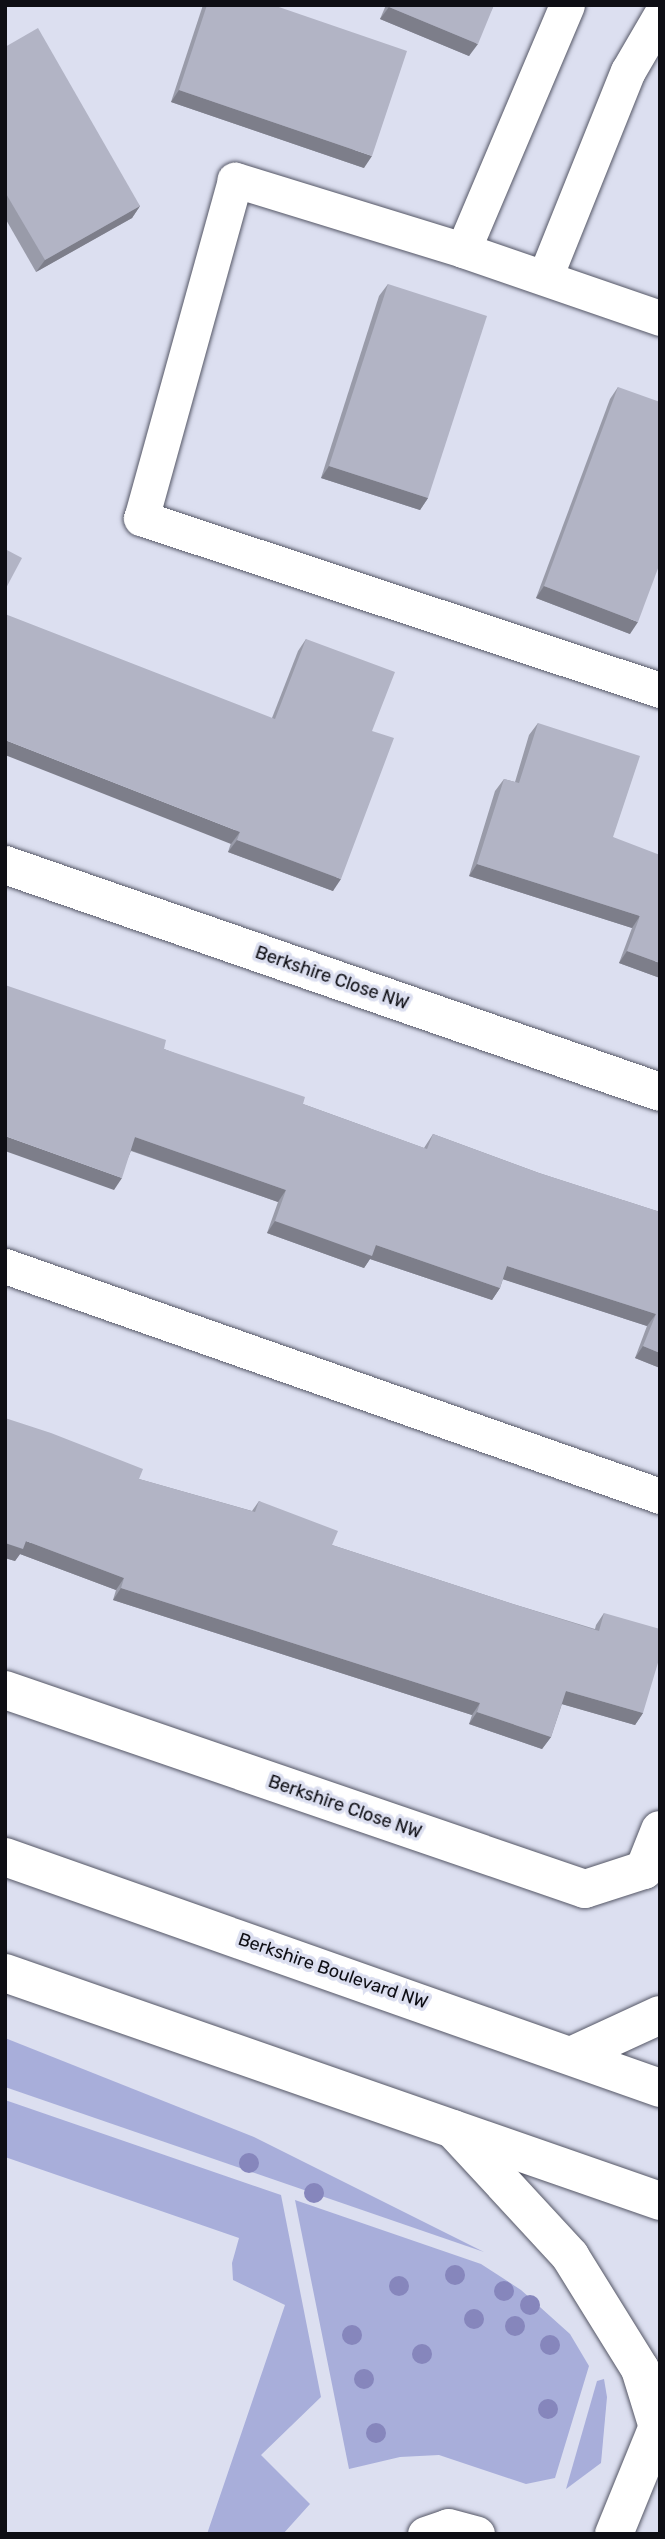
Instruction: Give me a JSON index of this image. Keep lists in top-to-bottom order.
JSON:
{
  "streets": {
    "main road": ["Berkshire Close NW", "Berkshire Boulevard NW"]
  }
}
